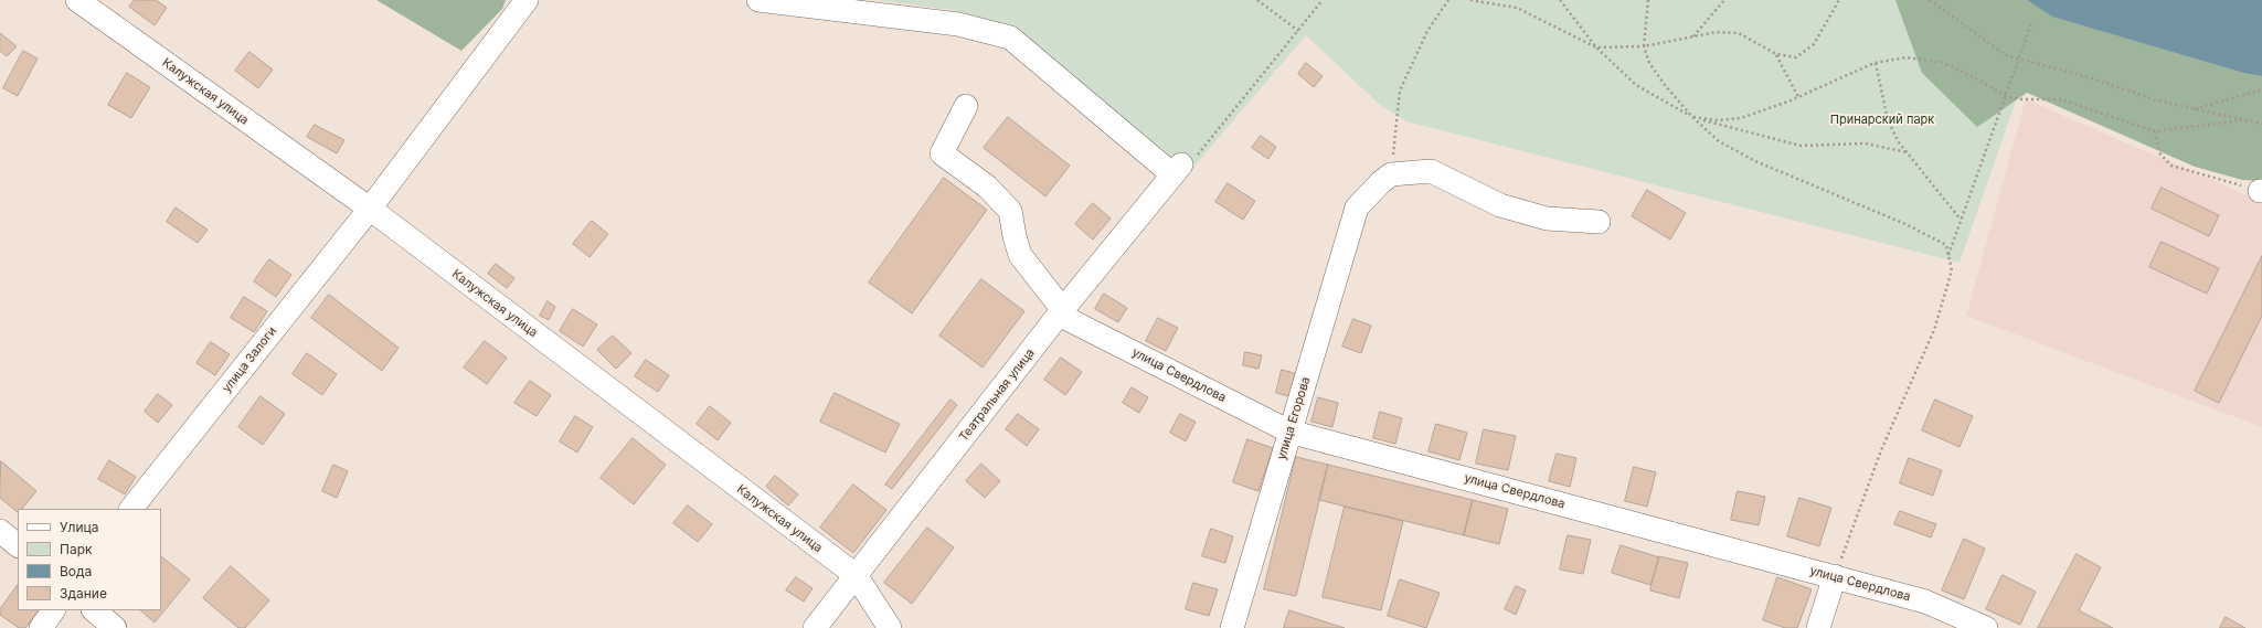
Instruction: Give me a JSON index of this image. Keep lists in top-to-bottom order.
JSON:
{
  "streets": {
    "street": [
      "Калужская улица",
      "улица Залоги",
      "улица Свердлова",
      "Театральная улица",
      "улица Егорова"
    ]
  },
  "crossings": [
    ["Калужская улица", "улица Залоги"],
    ["Калужская улица", "Театральная улица"],
    ["улица Свердлова", "Театральная улица"],
    ["улица Свердлова", "улица Егорова"]
  ],
  "parks": ["Принарский парк"],
  "legend": [
    "Улица",
    "Парк",
    "Вода",
    "Здание"
  ]
}
